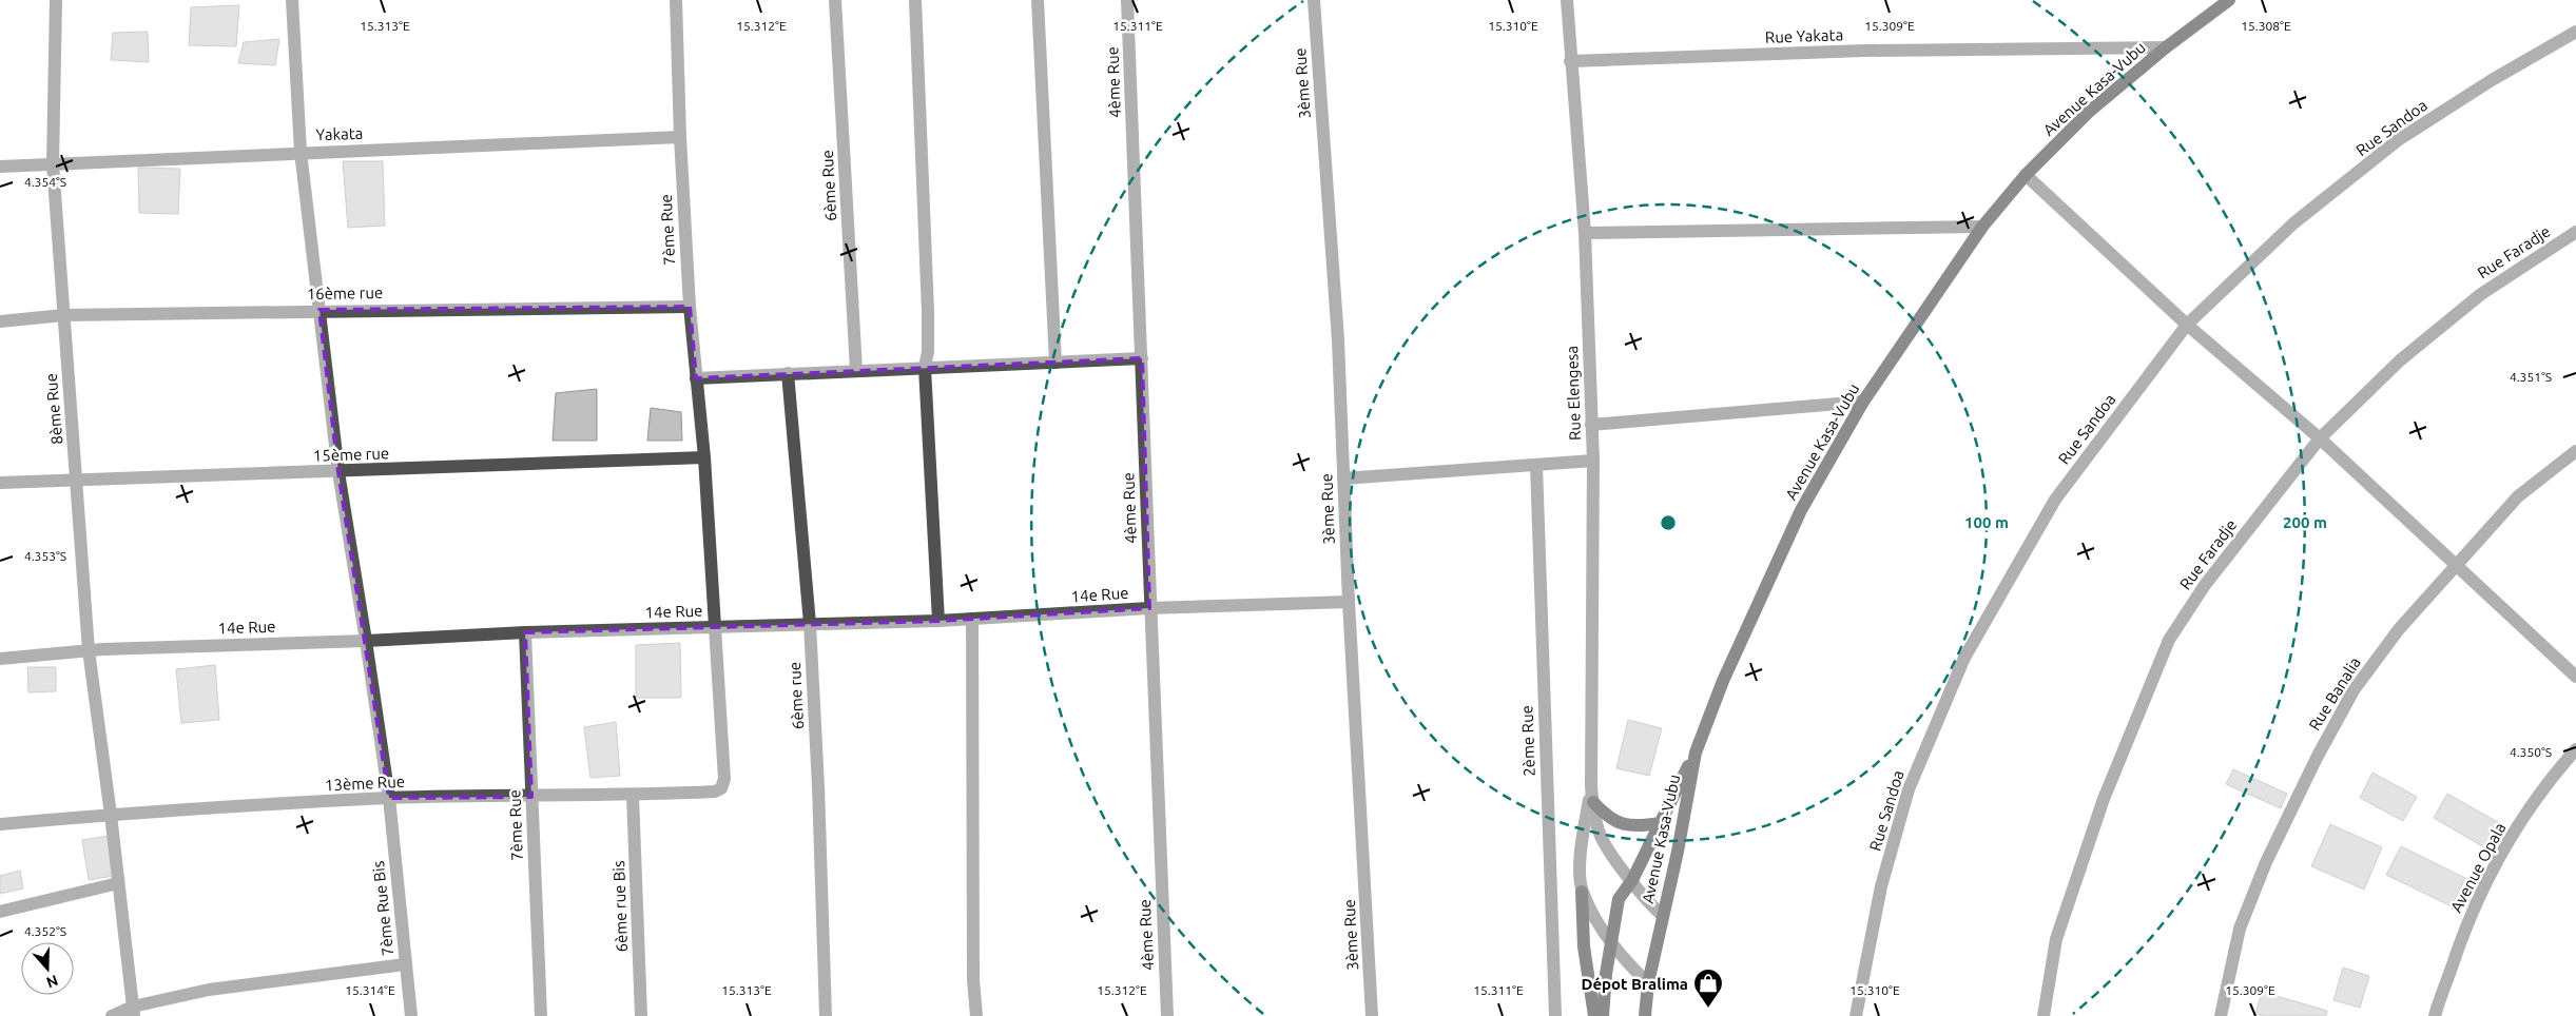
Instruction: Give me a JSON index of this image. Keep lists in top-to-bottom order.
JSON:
{
  "streets": {
    "main road": ["Avenue Kasa-Vubu"],
    "street": [
      "Rue Yakata",
      "4ème Rue",
      "3ème Rue",
      "Rue Sandoa",
      "Yakata",
      "6ème Rue",
      "7ème Rue",
      "Rue Faradje",
      "16ème rue",
      "Rue Elengesa",
      "8ème Rue",
      "15ème rue",
      "14e Rue",
      "Rue Banalia",
      "6ème rue",
      "2ème Rue",
      "13ème Rue",
      "Avenue Opala",
      "6ème rue Bis",
      "7ème Rue Bis"
    ]
  },
  "crossings": [
    ["Rue Yakata", "Avenue Kasa-Vubu"],
    ["Rue Yakata", "Rue Elengesa"],
    ["4ème Rue", "14e Rue"],
    ["3ème Rue", "14e Rue"],
    ["Yakata", "7ème Rue"],
    ["Yakata", "8ème Rue"],
    ["Yakata", "7ème Rue Bis"],
    ["7ème Rue", "16ème rue"],
    ["7ème Rue", "15ème rue"],
    ["7ème Rue", "14e Rue"],
    ["7ème Rue", "13ème Rue"],
    ["16ème rue", "8ème Rue"],
    ["16ème rue", "7ème Rue Bis"],
    ["8ème Rue", "15ème rue"],
    ["8ème Rue", "14e Rue"],
    ["8ème Rue", "13ème Rue"],
    ["15ème rue", "7ème Rue Bis"],
    ["14e Rue", "6ème rue"],
    ["14e Rue", "7ème Rue Bis"],
    ["13ème Rue", "6ème rue Bis"],
    ["13ème Rue", "7ème Rue Bis"]
  ],
  "places": {
    "shop": ["Dépot Bralima"]
  },
  "north": "bottom",
  "coordinates": [
    "15.313°E",
    "15.312°E",
    "15.311°E",
    "15.310°E",
    "15.309°E",
    "15.308°E",
    "4.354°S",
    "4.351°S",
    "4.353°S",
    "4.350°S",
    "4.352°S",
    "15.314°E"
  ],
  "rings": ["100 m", "200 m"]
}
